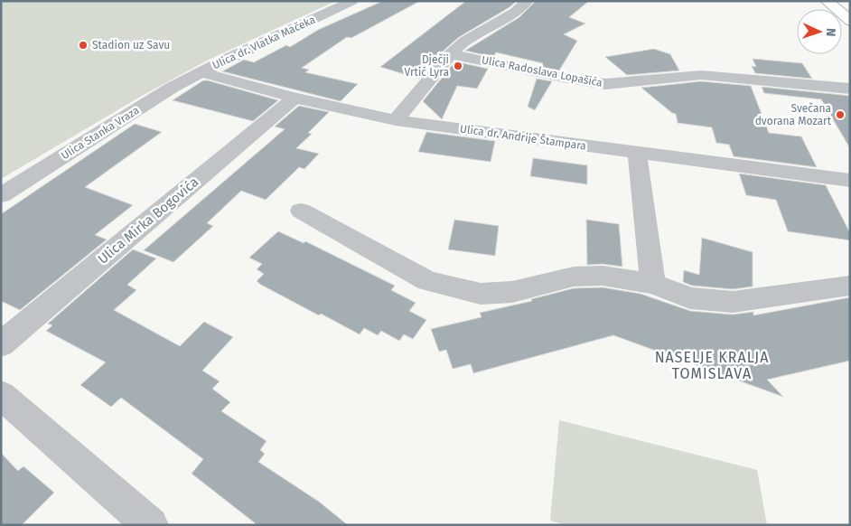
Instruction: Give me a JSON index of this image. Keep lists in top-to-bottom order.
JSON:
{
  "streets": {
    "street": [
      "Ulica dr. Vlatka Mačeka",
      "Ulica Radoslava Lopašića",
      "Ulica Stanka Vraza",
      "Ulica dr. Andrije Štampara",
      "Ulica Mirka Bogovića"
    ]
  },
  "crossings": [
    ["Ulica dr. Vlatka Mačeka", "Ulica Stanka Vraza"],
    ["Ulica dr. Vlatka Mačeka", "Ulica dr. Andrije Štampara"],
    ["Ulica Stanka Vraza", "Ulica dr. Andrije Štampara"],
    ["Ulica dr. Andrije Štampara", "Ulica Mirka Bogovića"]
  ],
  "districts": ["NASELJE KRALJA TOMISLAVA"],
  "places": ["Stadion uz Savu", "Dječji Vrtić Lyra", "Svečana dvorana Mozart"],
  "north": "right"
}
